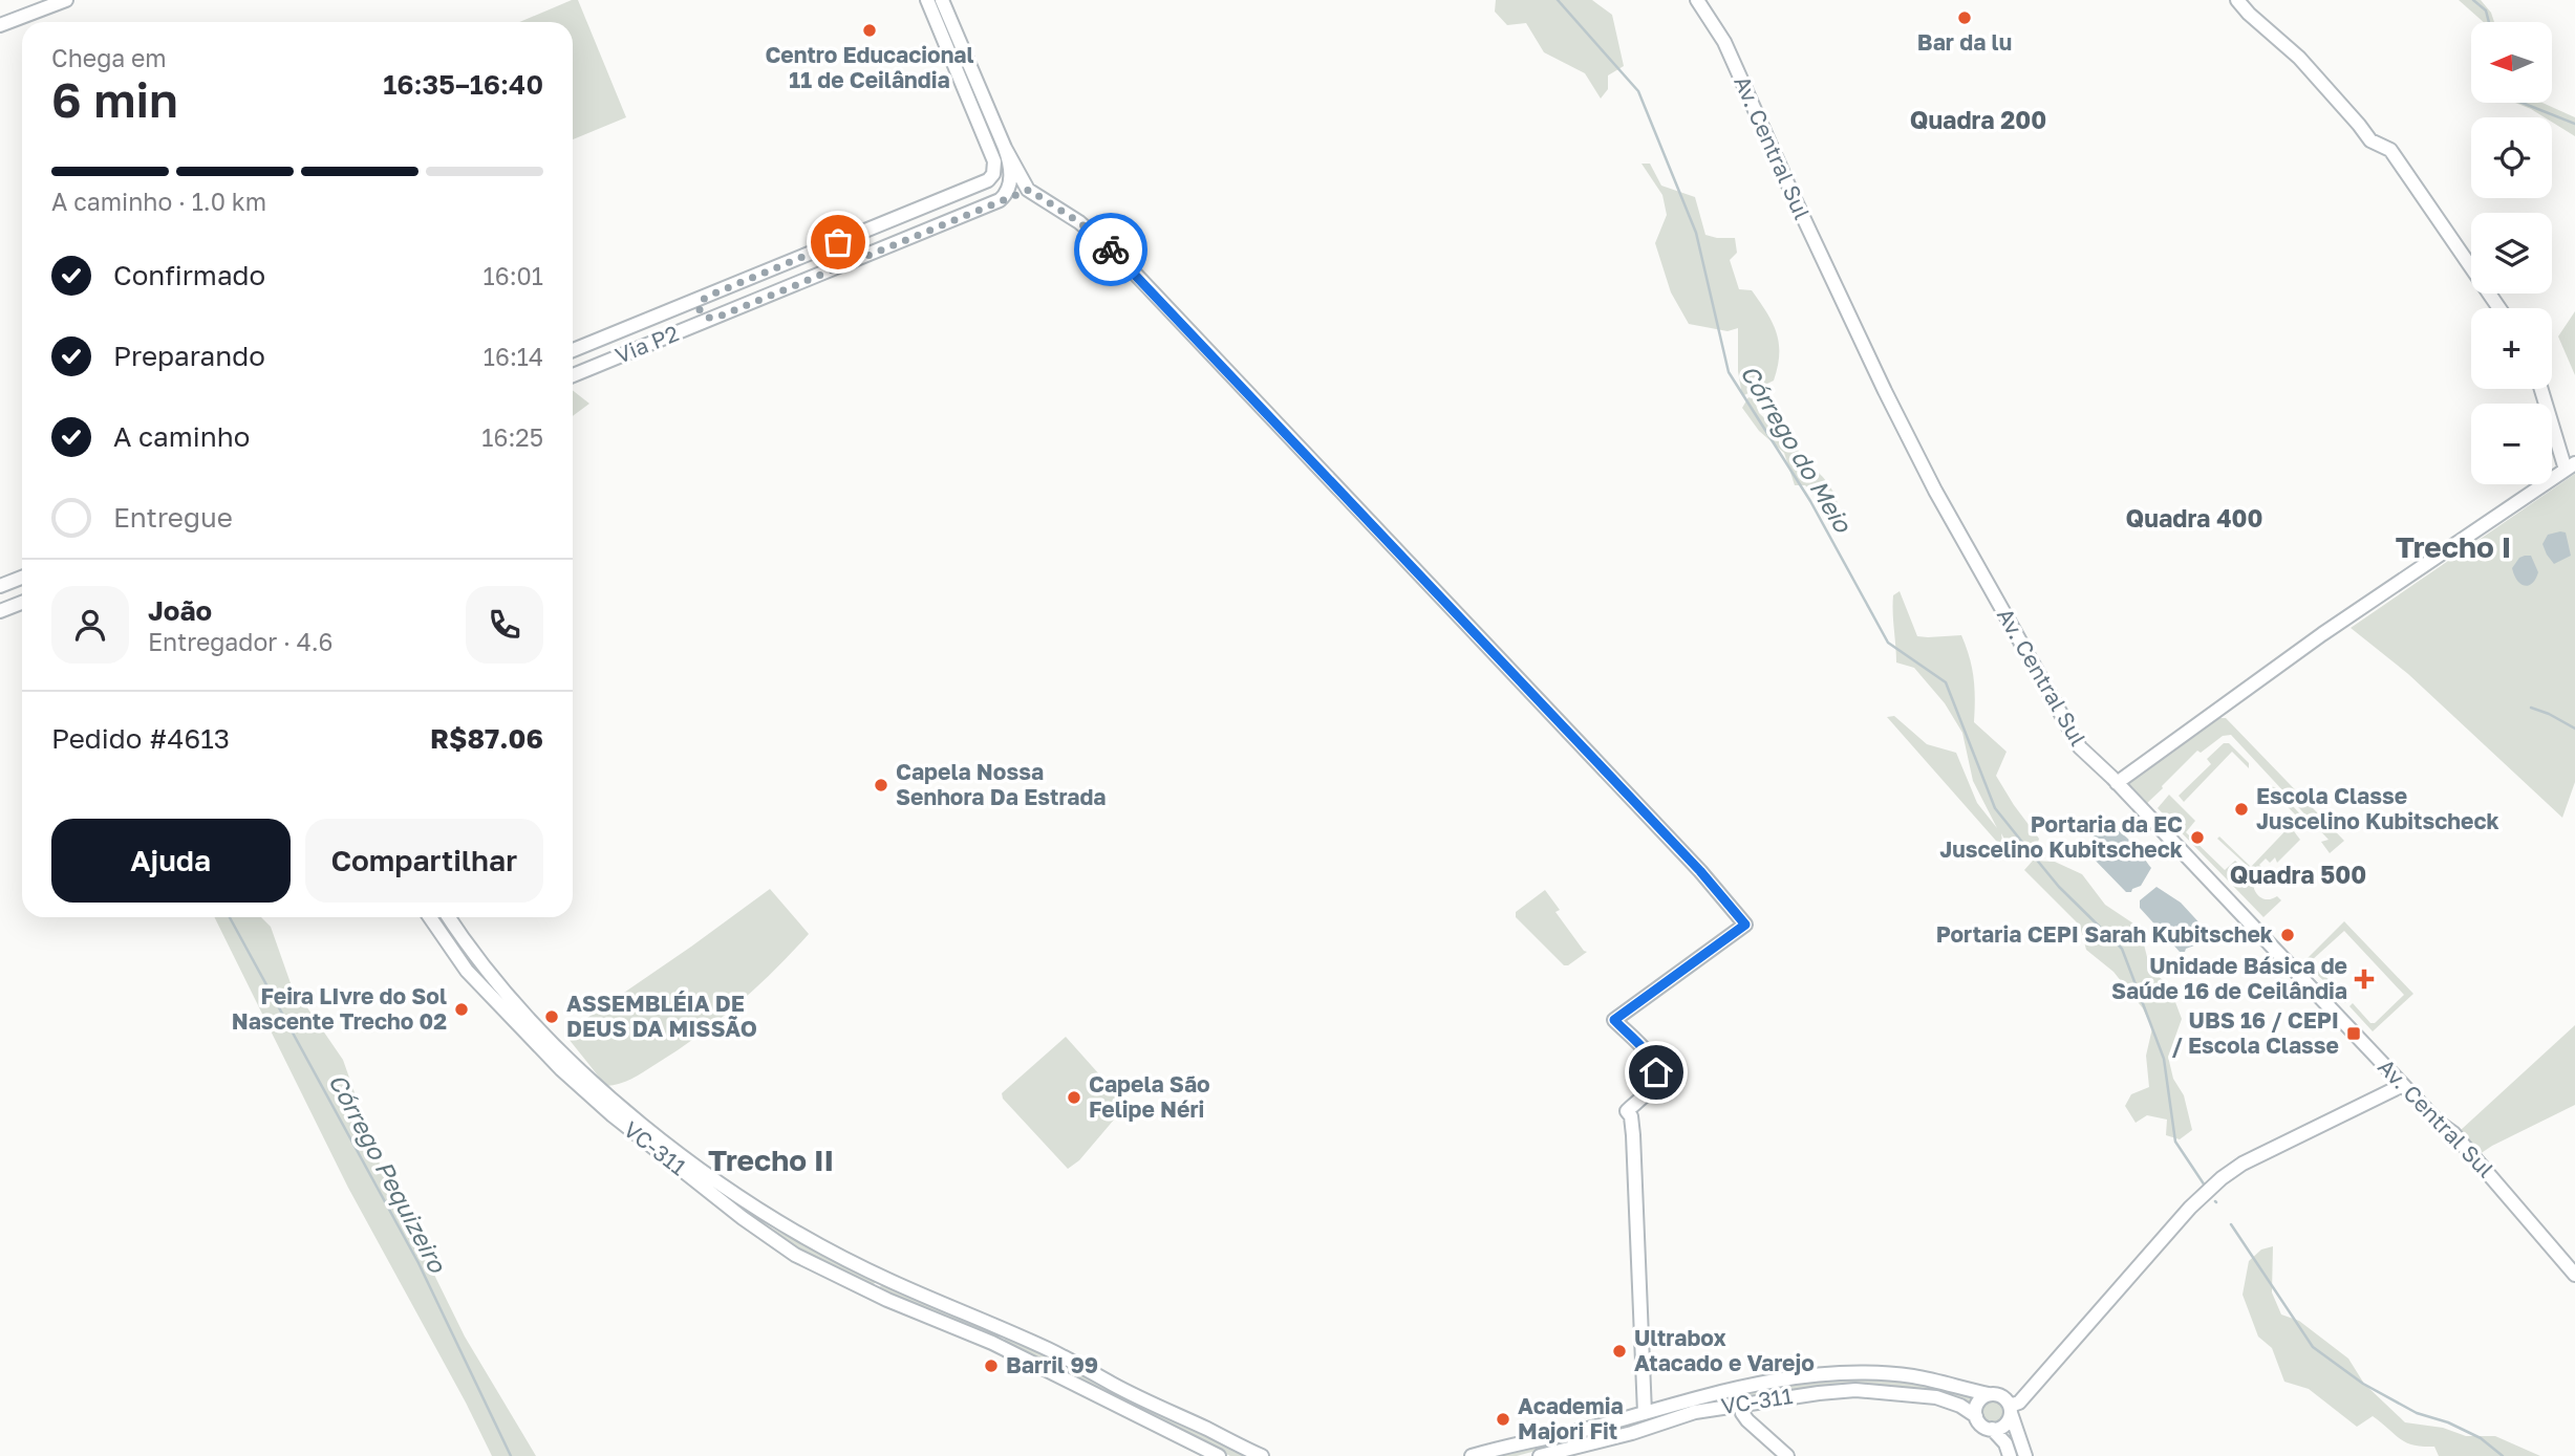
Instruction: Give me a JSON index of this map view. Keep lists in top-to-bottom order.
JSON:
{
  "streets": {
    "street": ["Av. Central Sul", "Via P2", "VC-311"]
  },
  "districts": [
    "Quadra 200",
    "Quadra 400",
    "Trecho I",
    "Quadra 500",
    "Trecho II"
  ],
  "water": ["Córrego do Meio", "Córrego Pequizeiro"],
  "places": {
    "other": [
      "Bar da lu",
      "Centro Educacional 11 de Ceilândia",
      "Capela Nossa Senhora Da Estrada",
      "Escola Classe Juscelino Kubitscheck",
      "Portaria da EC Juscelino Kubitscheck",
      "Portaria CEPI Sarah Kubitschek",
      "Feira LIvre do Sol Nascente Trecho 02",
      "ASSEMBLÉIA DE DEUS DA MISSÃO",
      "Capela São Felipe Néri",
      "Ultrabox Atacado e Varejo",
      "Barril 99",
      "Academia Majori Fit"
    ],
    "health": ["Unidade Básica de Saúde 16 de Ceilândia"],
    "transit": ["UBS 16 / CEPI / Escola Classe"]
  },
  "north": "left",
  "page": {
    "map_buttons": ["+", "−"],
    "heading": ["6 min", "Chega em", "16:35–16:40"],
    "panel": [
      "João",
      "Entregador · 4.6",
      "Pedido #4613",
      "R$87.06"
    ],
    "bar": "A caminho · 1.0 km",
    "list": [
      ["Confirmado", "16:01"],
      ["Preparando", "16:14"],
      ["A caminho", "16:25"],
      "Entregue"
    ],
    "buttons": ["Ajuda", "Compartilhar"]
  }
}
